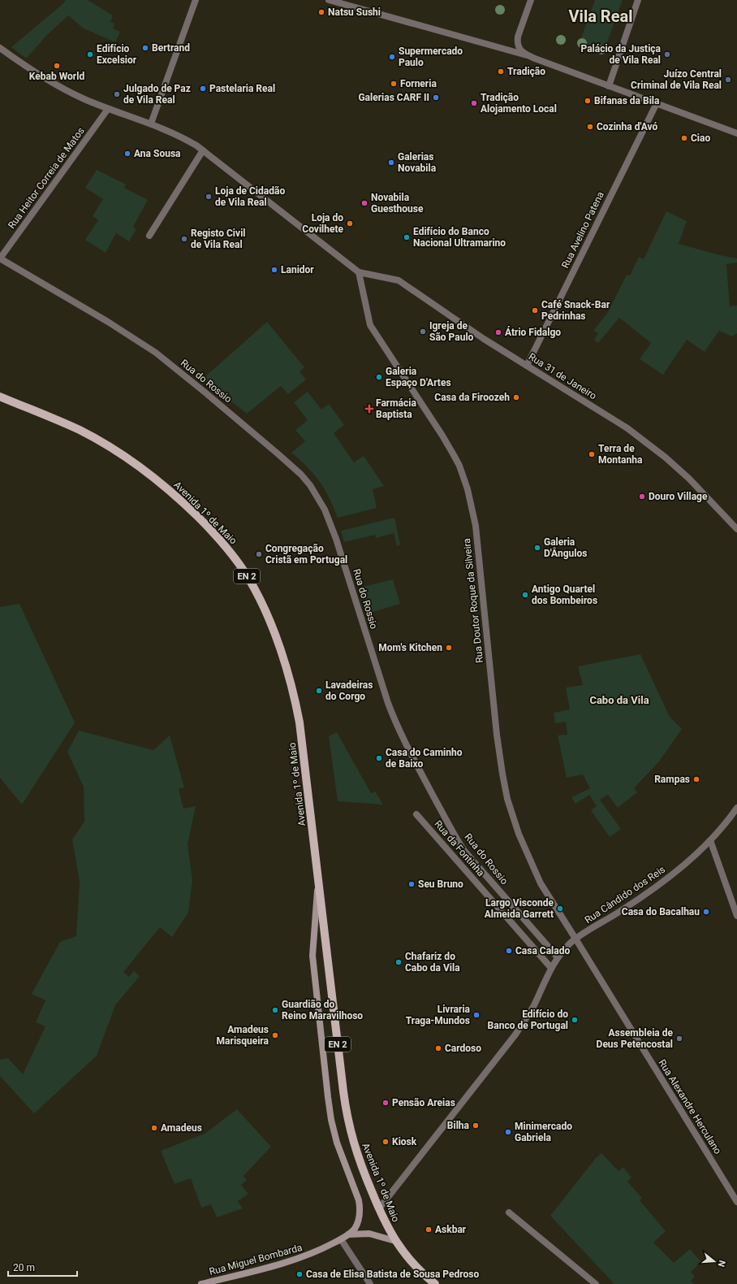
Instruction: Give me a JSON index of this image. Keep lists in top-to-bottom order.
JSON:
{
  "streets": {
    "main road": ["Avenida 1º de Maio", "EN 2", "Rua Miguel Bombarda"],
    "street": [
      "Rua Heitor Correia de Matos",
      "Rua Avelino Patena",
      "Rua 31 de Janeiro",
      "Rua do Rossio",
      "Rua Doutor Roque da Silveira",
      "Rua da Fontinha",
      "Rua Cândido dos Reis",
      "Rua Alexandre Herculano"
    ]
  },
  "crossings": [
    ["Rua Heitor Correia de Matos", "Rua do Rossio"],
    ["Rua Avelino Patena", "Rua 31 de Janeiro"],
    ["Rua 31 de Janeiro", "Rua Doutor Roque da Silveira"],
    ["Rua Doutor Roque da Silveira", "Rua Cândido dos Reis"],
    ["Rua Doutor Roque da Silveira", "Rua Alexandre Herculano"],
    ["Rua Cândido dos Reis", "Rua Alexandre Herculano"]
  ],
  "districts": ["Vila Real", "Cabo da Vila"],
  "places": {
    "other": [
      "Natsu Sushi",
      "Bertrand",
      "Edifício Excelsior",
      "Palácio da Justiça de Vila Real",
      "Supermercado Paulo",
      "Kebab World",
      "Tradição",
      "Juízo Central Criminal de Vila Real",
      "Forneria",
      "Pastelaria Real",
      "Julgado de Paz de Vila Real",
      "Galerias CARF II",
      "Bifanas da Bila",
      "Tradição Alojamento Local",
      "Cozinha d'Avó",
      "Ciao",
      "Ana Sousa",
      "Galerias Novabila",
      "Loja de Cidadão de Vila Real",
      "Novabila Guesthouse",
      "Loja do Covilhete",
      "Edifício do Banco Nacional Ultramarino",
      "Registo Civil de Vila Real",
      "Lanidor",
      "Café Snack-Bar Pedrinhas",
      "Igreja de São Paulo",
      "Átrio Fidalgo",
      "Galeria Espaço D'Artes",
      "Casa da Firoozeh",
      "Terra de Montanha",
      "Douro Village",
      "Galeria D'Ângulos",
      "Congregação Cristã em Portugal",
      "Antigo Quartel dos Bombeiros",
      "Mom's Kitchen",
      "Lavadeiras do Corgo",
      "Casa do Caminho de Baixo",
      "Rampas",
      "Seu Bruno",
      "Largo Visconde Almeida Garrett",
      "Casa do Bacalhau",
      "Casa Calado",
      "Chafariz do Cabo da Vila",
      "Guardião do Reino Maravilhoso",
      "Livraria Traga-Mundos",
      "Edifício do Banco de Portugal",
      "Amadeus Marisqueira",
      "Assembleia de Deus Petencostal",
      "Cardoso",
      "Pensão Areias",
      "Bilha",
      "Amadeus",
      "Minimercado Gabriela",
      "Kiosk",
      "Askbar",
      "Casa de Elisa Batista de Sousa Pedroso"
    ],
    "health": ["Farmácia Baptista"]
  },
  "scale_bar": "20 m",
  "north": "right"
}
